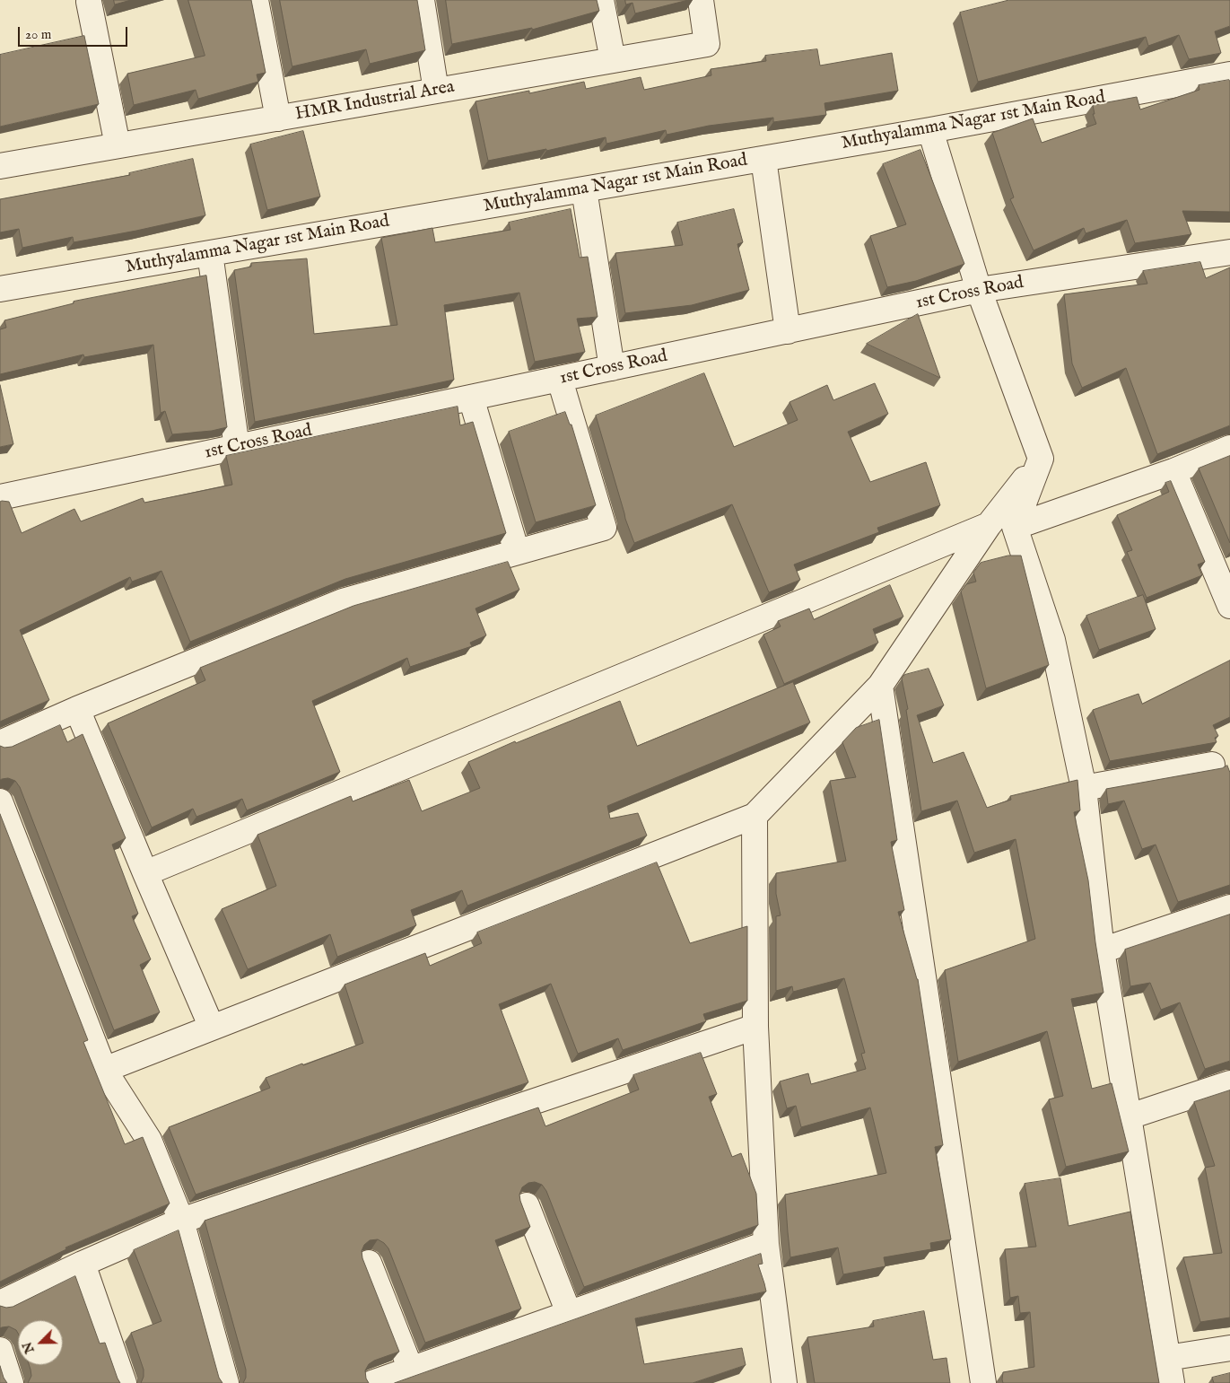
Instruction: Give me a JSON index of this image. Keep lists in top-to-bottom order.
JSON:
{
  "streets": {
    "street": ["HMR Industrial Area", "Muthyalamma Nagar 1st Main Road", "1st Cross Road"]
  },
  "scale_bar": "20 m",
  "north": "bottom left"
}
